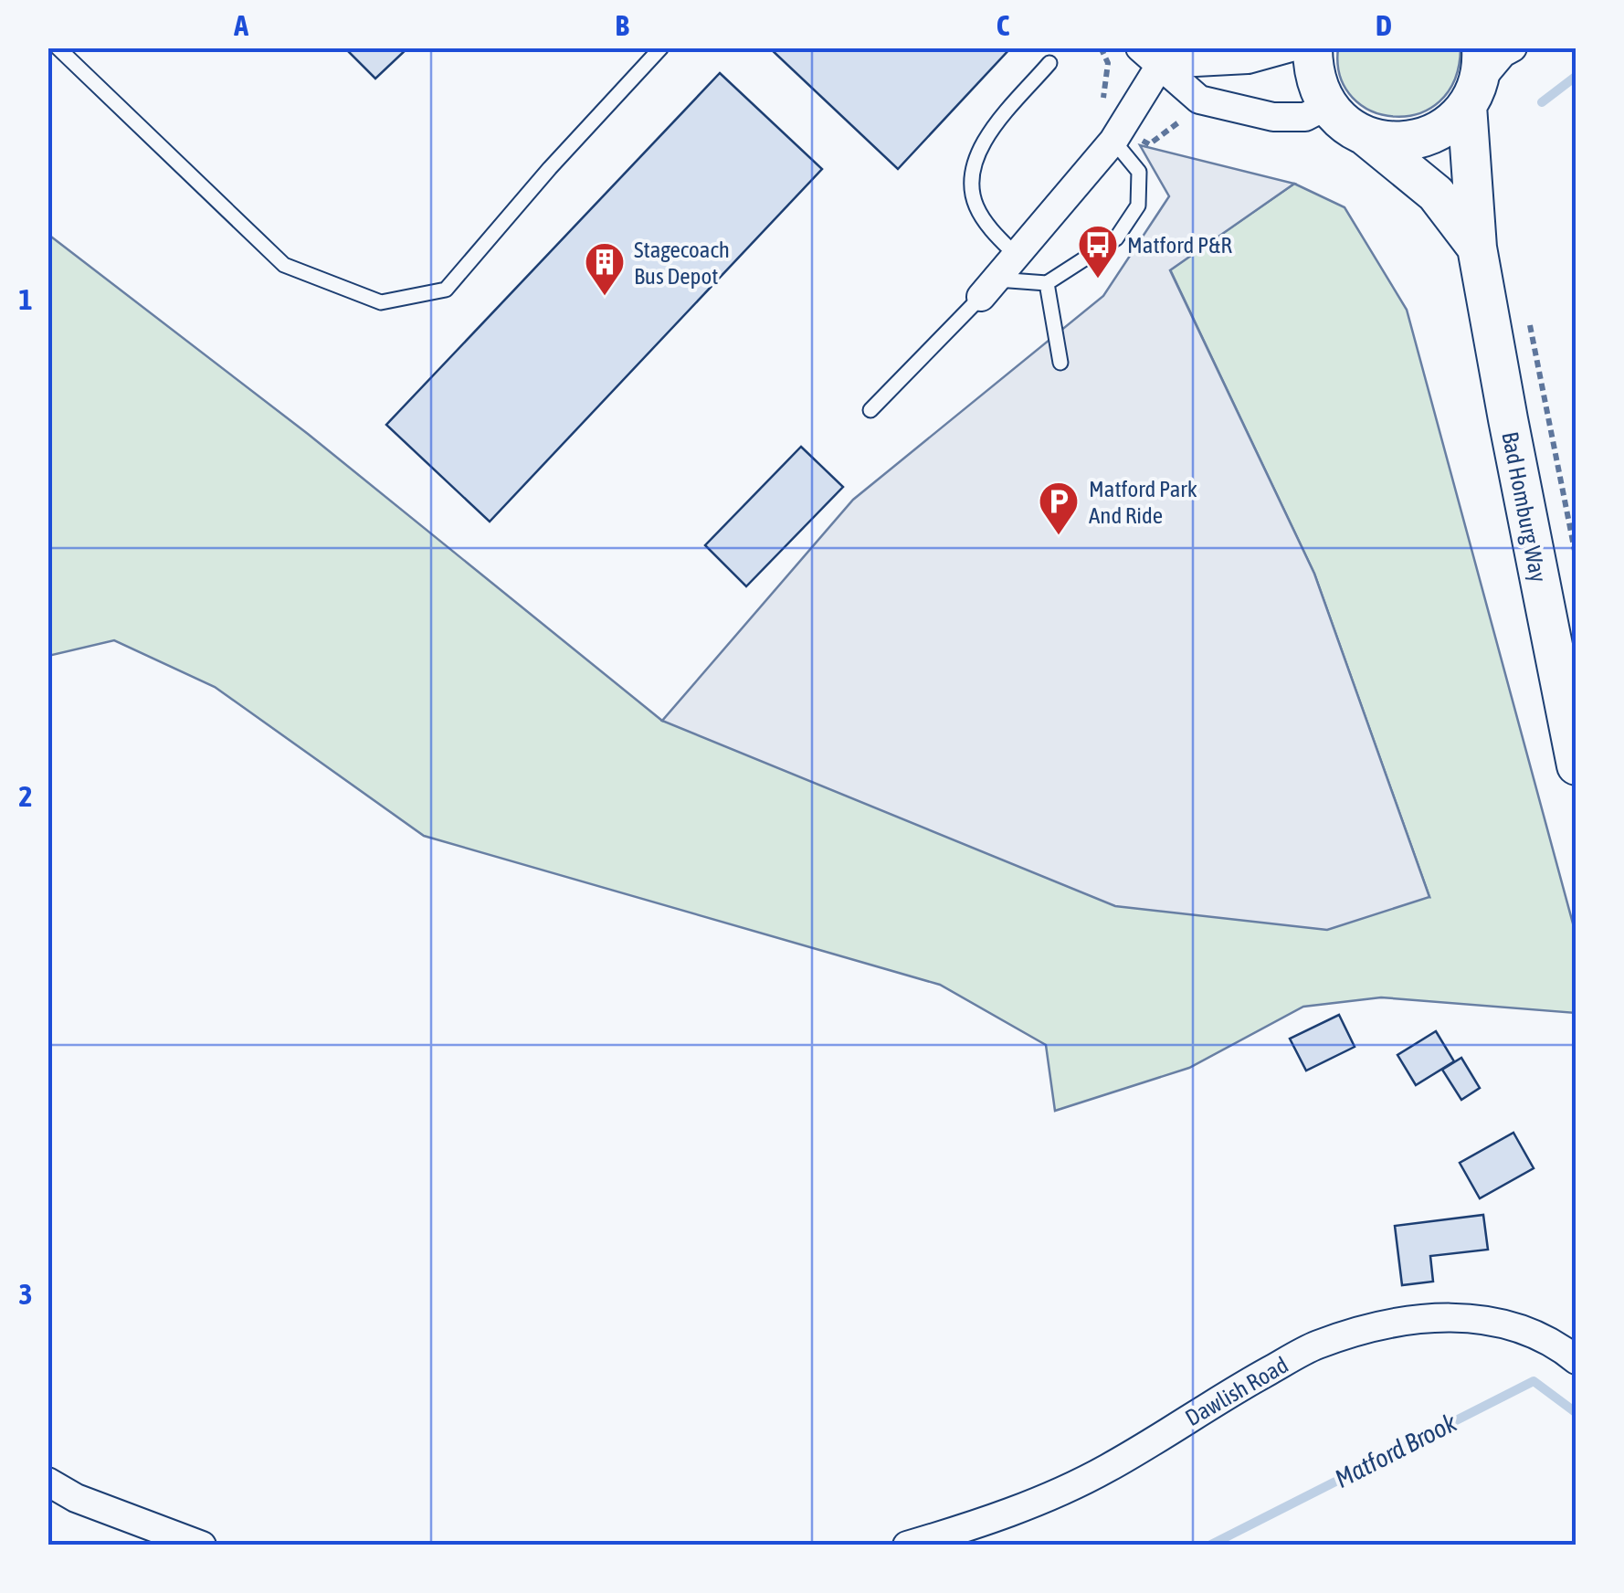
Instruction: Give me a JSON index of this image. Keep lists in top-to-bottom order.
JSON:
{
  "streets": {
    "main road": ["Bad Homburg Way"],
    "street": ["Dawlish Road"]
  },
  "water": ["Matford Brook"],
  "places": {
    "bus stop": ["Matford P&R"],
    "building": ["Stagecoach Bus Depot"],
    "parking": ["Matford Park And Ride"]
  },
  "grid": {
    "columns": [
      "A",
      "B",
      "C",
      "D"
    ],
    "rows": ["1", "2", "3"]
  }
}
